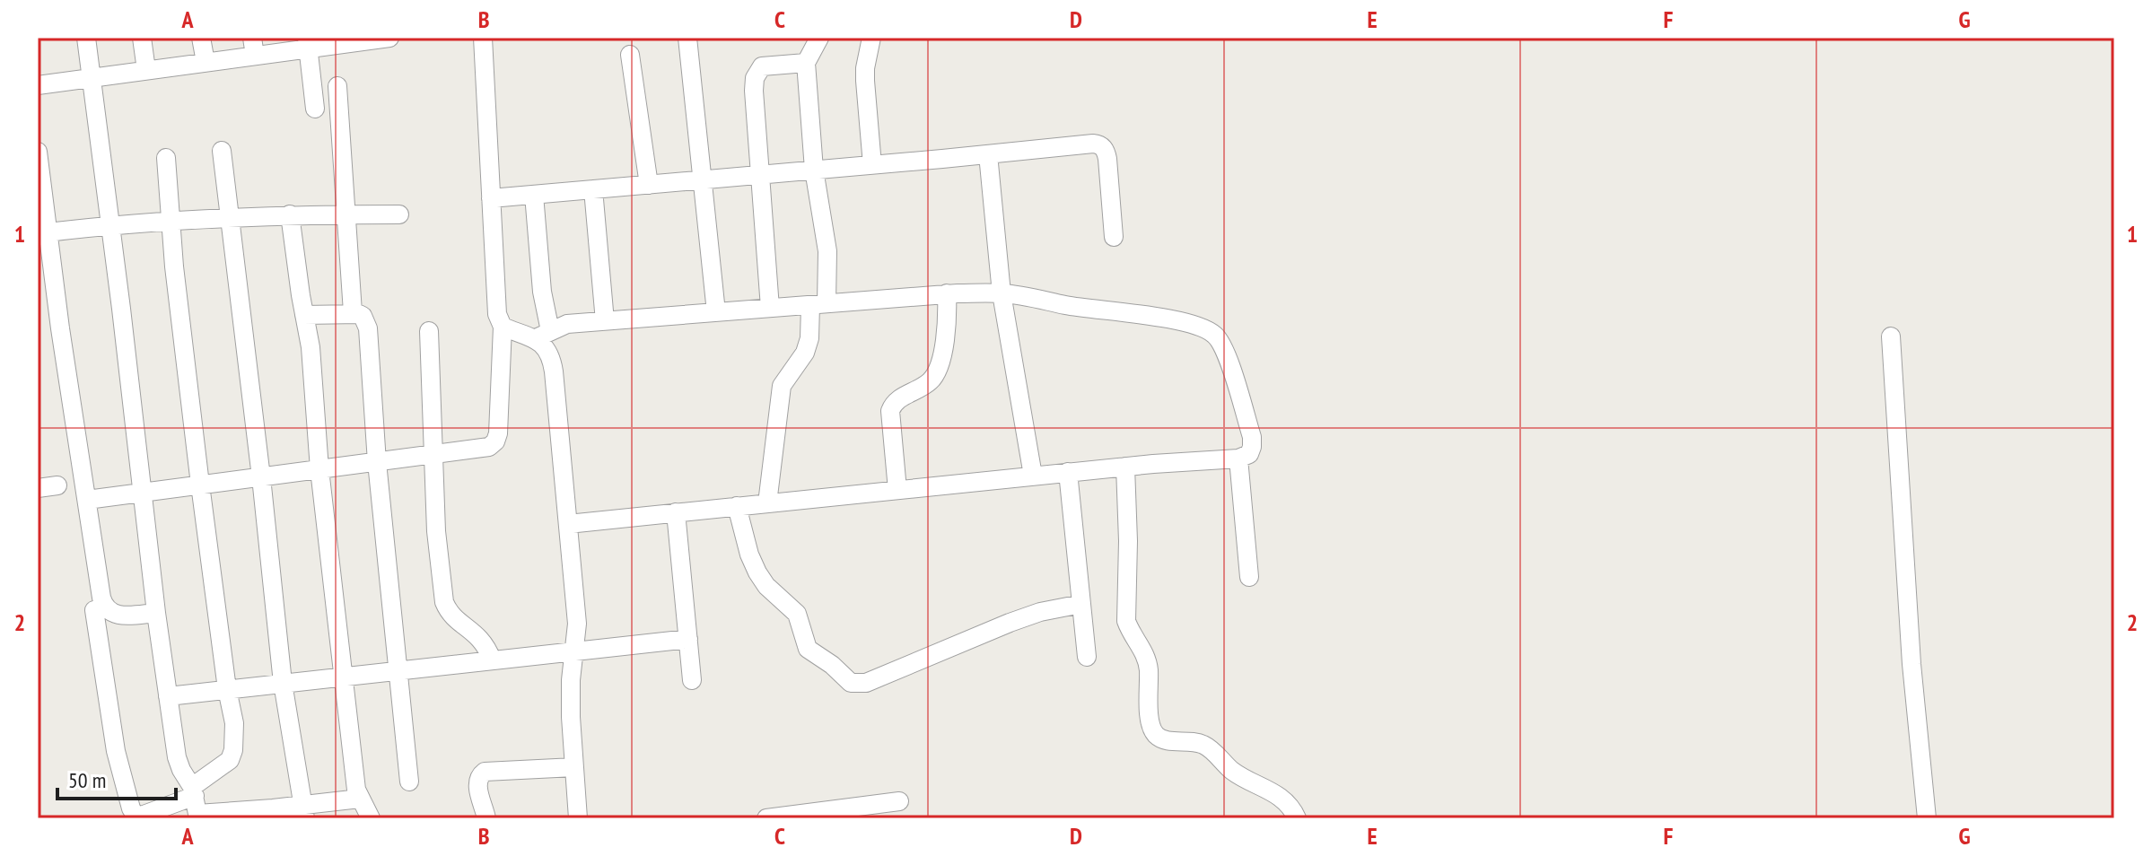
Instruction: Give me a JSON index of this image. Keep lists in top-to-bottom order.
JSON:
{
  "scale_bar": "50 m",
  "grid": {
    "columns": [
      "A",
      "B",
      "C",
      "D",
      "E",
      "F",
      "G"
    ],
    "rows": ["1", "2"]
  }
}
